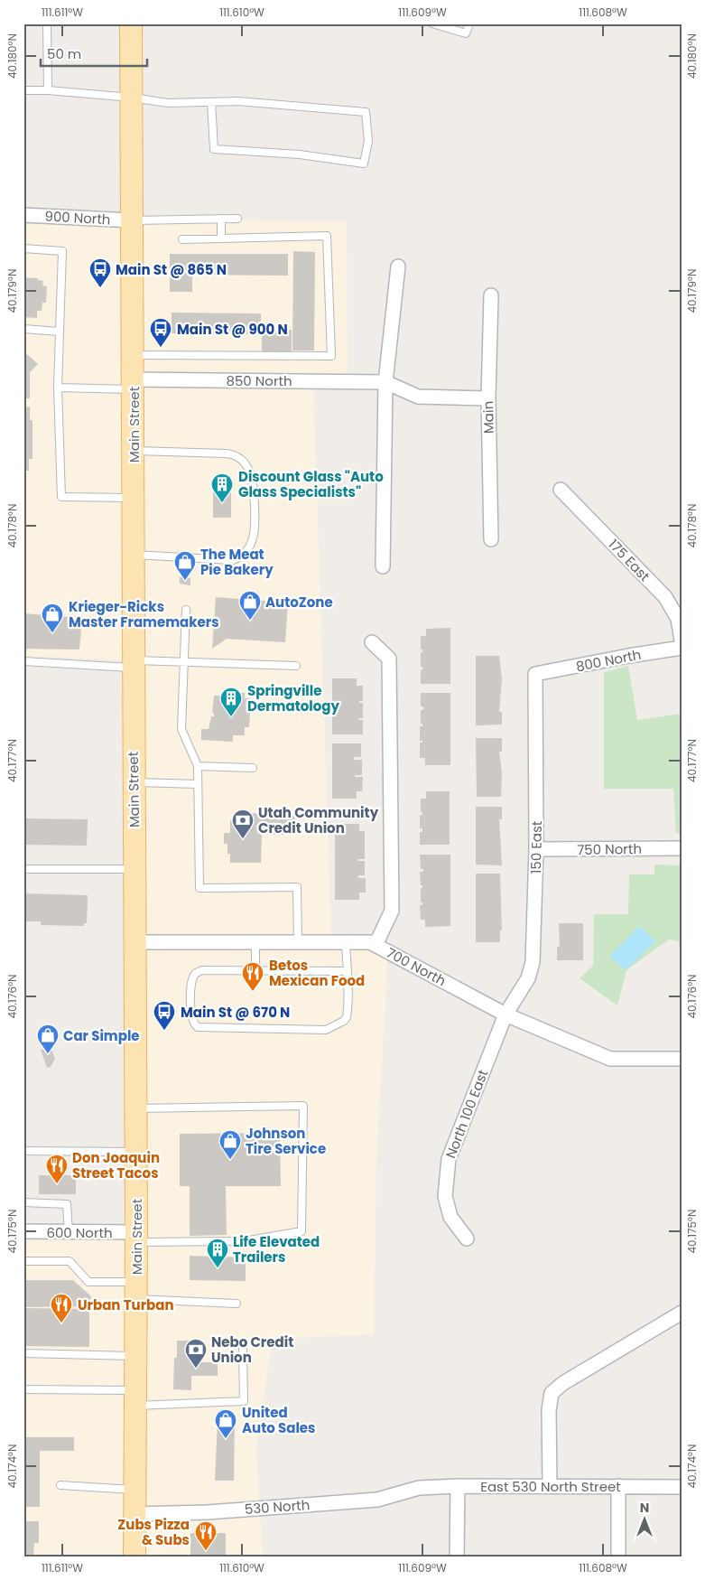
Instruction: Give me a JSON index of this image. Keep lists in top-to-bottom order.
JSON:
{
  "streets": {
    "main road": ["Main Street"],
    "street": [
      "900 North",
      "850 North",
      "Main",
      "175 East",
      "800 North",
      "150 East",
      "750 North",
      "700 North",
      "North 100 East",
      "600 North",
      "East 530 North Street",
      "530 North"
    ]
  },
  "crossings": [
    ["900 North", "Main Street"],
    ["850 North", "Main Street"],
    ["Main Street", "700 North"],
    ["Main Street", "600 North"],
    ["Main Street", "530 North"],
    ["800 North", "150 East"],
    ["150 East", "750 North"],
    ["150 East", "700 North"],
    ["150 East", "North 100 East"],
    ["700 North", "North 100 East"],
    ["East 530 North Street", "530 North"]
  ],
  "places": {
    "bus stop": ["Main St @ 865 N", "Main St @ 900 N", "Main St @ 670 N"],
    "building": ["Discount Glass \"Auto Glass Specialists\"", "Springville Dermatology", "Life Elevated Trailers"],
    "shop": [
      "The Meat Pie Bakery",
      "AutoZone",
      "Krieger-Ricks Master Framemakers",
      "Car Simple",
      "Johnson Tire Service",
      "United Auto Sales"
    ],
    "bank": ["Utah Community Credit Union", "Nebo Credit Union"],
    "restaurant": [
      "Betos Mexican Food",
      "Don Joaquin Street Tacos",
      "Urban Turban",
      "Zubs Pizza & Subs"
    ]
  },
  "scale_bar": "50 m",
  "north": "top",
  "coordinates": [
    "111.611°W",
    "111.610°W",
    "111.609°W",
    "111.608°W",
    "40.180°N",
    "40.179°N",
    "40.178°N",
    "40.177°N",
    "40.176°N",
    "40.175°N",
    "40.174°N"
  ]
}
